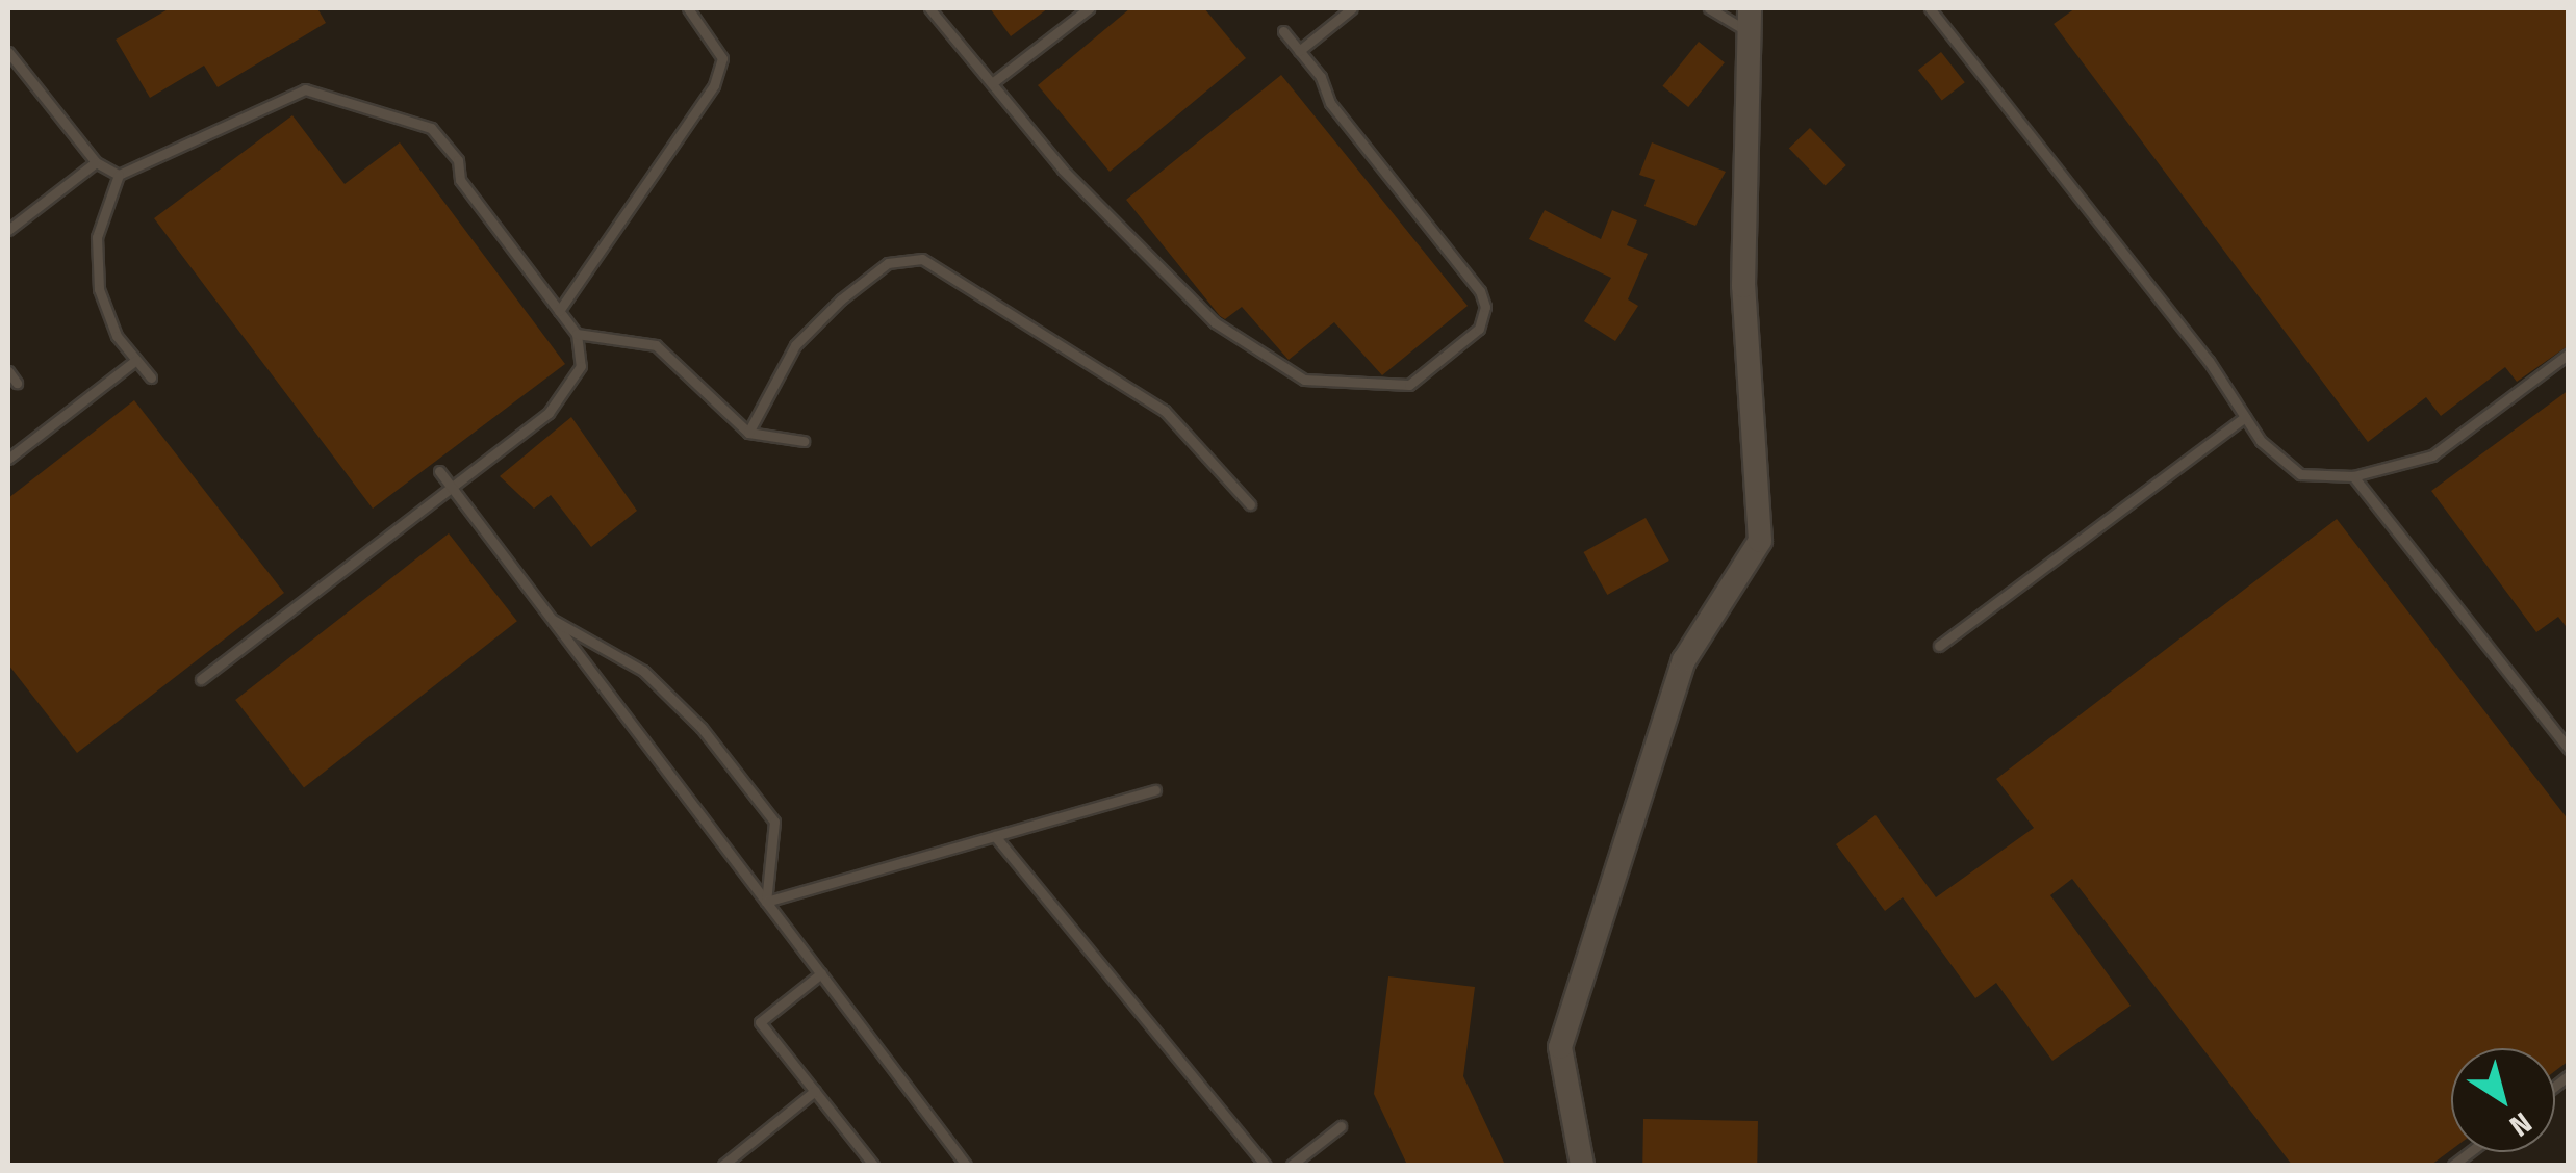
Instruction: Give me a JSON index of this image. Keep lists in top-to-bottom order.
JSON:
{
  "north": "bottom right"
}
